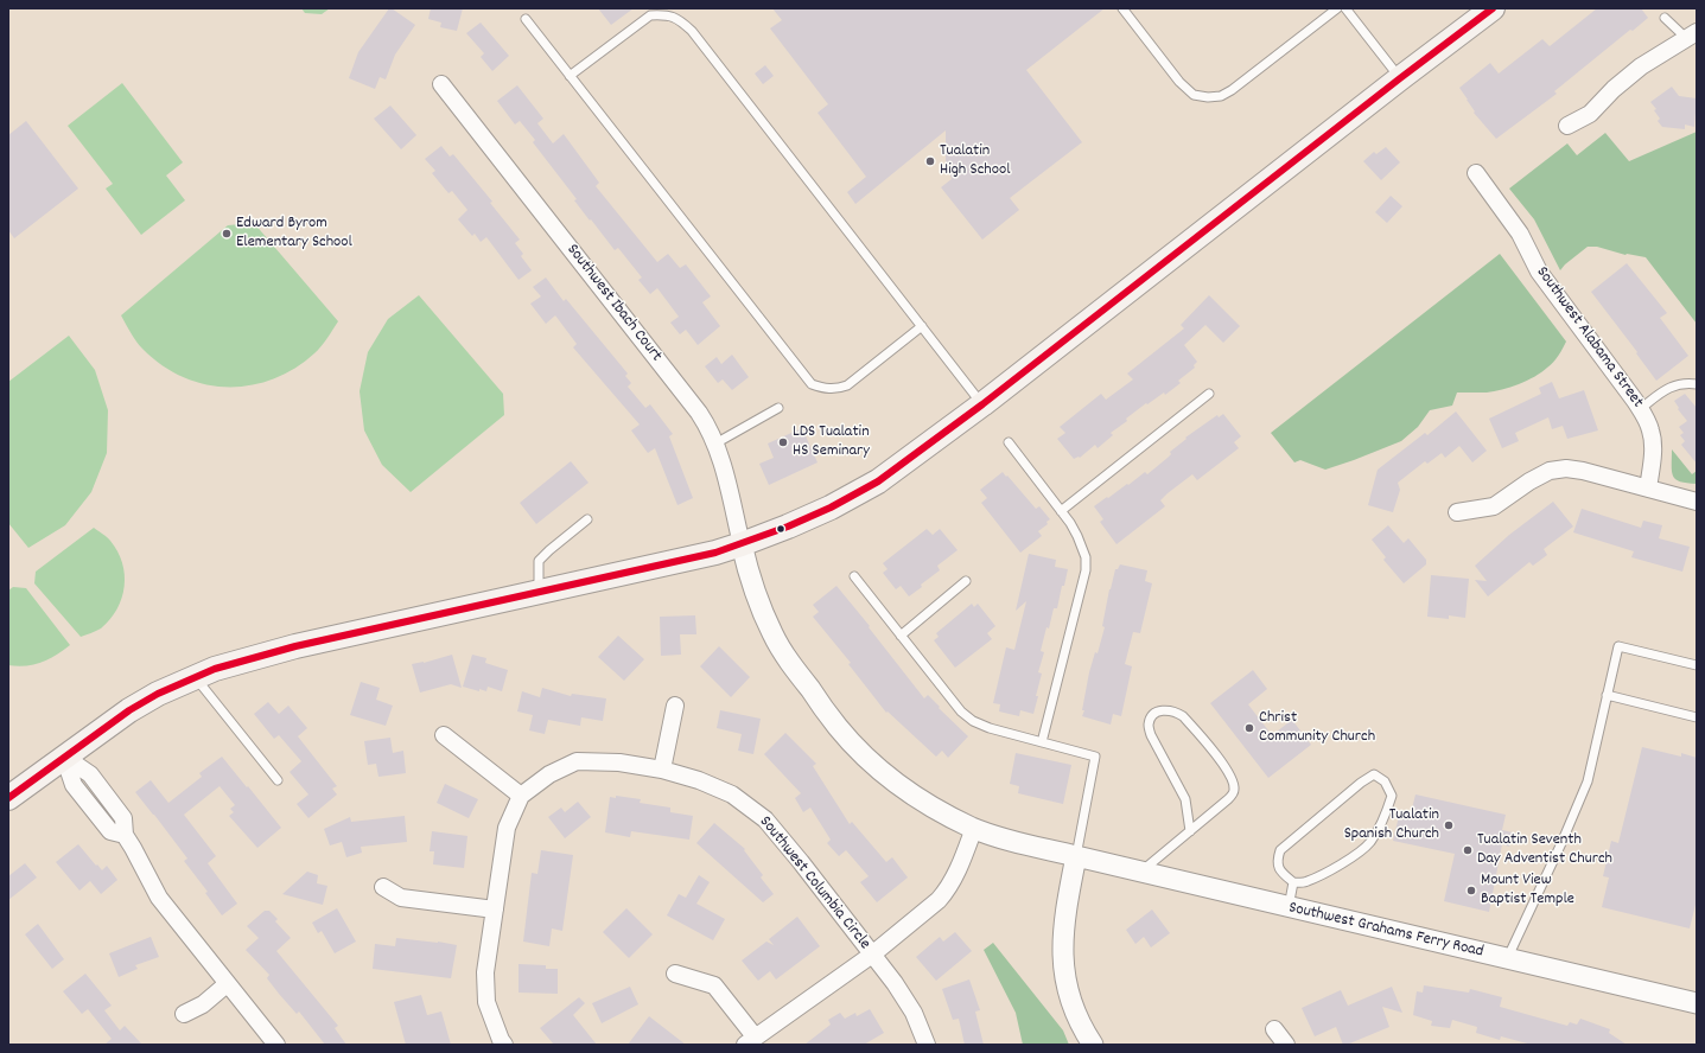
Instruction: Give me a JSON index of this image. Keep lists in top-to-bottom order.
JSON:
{
  "streets": {
    "street": [
      "Southwest Ibach Court",
      "Southwest Alabama Street",
      "Southwest Columbia Circle",
      "Southwest Grahams Ferry Road"
    ]
  },
  "crossings": [
    ["Southwest Ibach Court", "Southwest Grahams Ferry Road"]
  ],
  "places": [
    "Tualatin High School",
    "Edward Byrom Elementary School",
    "LDS Tualatin HS Seminary",
    "Christ Community Church",
    "Tualatin Spanish Church",
    "Tualatin Seventh Day Adventist Church",
    "Mount View Baptist Temple"
  ]
}
